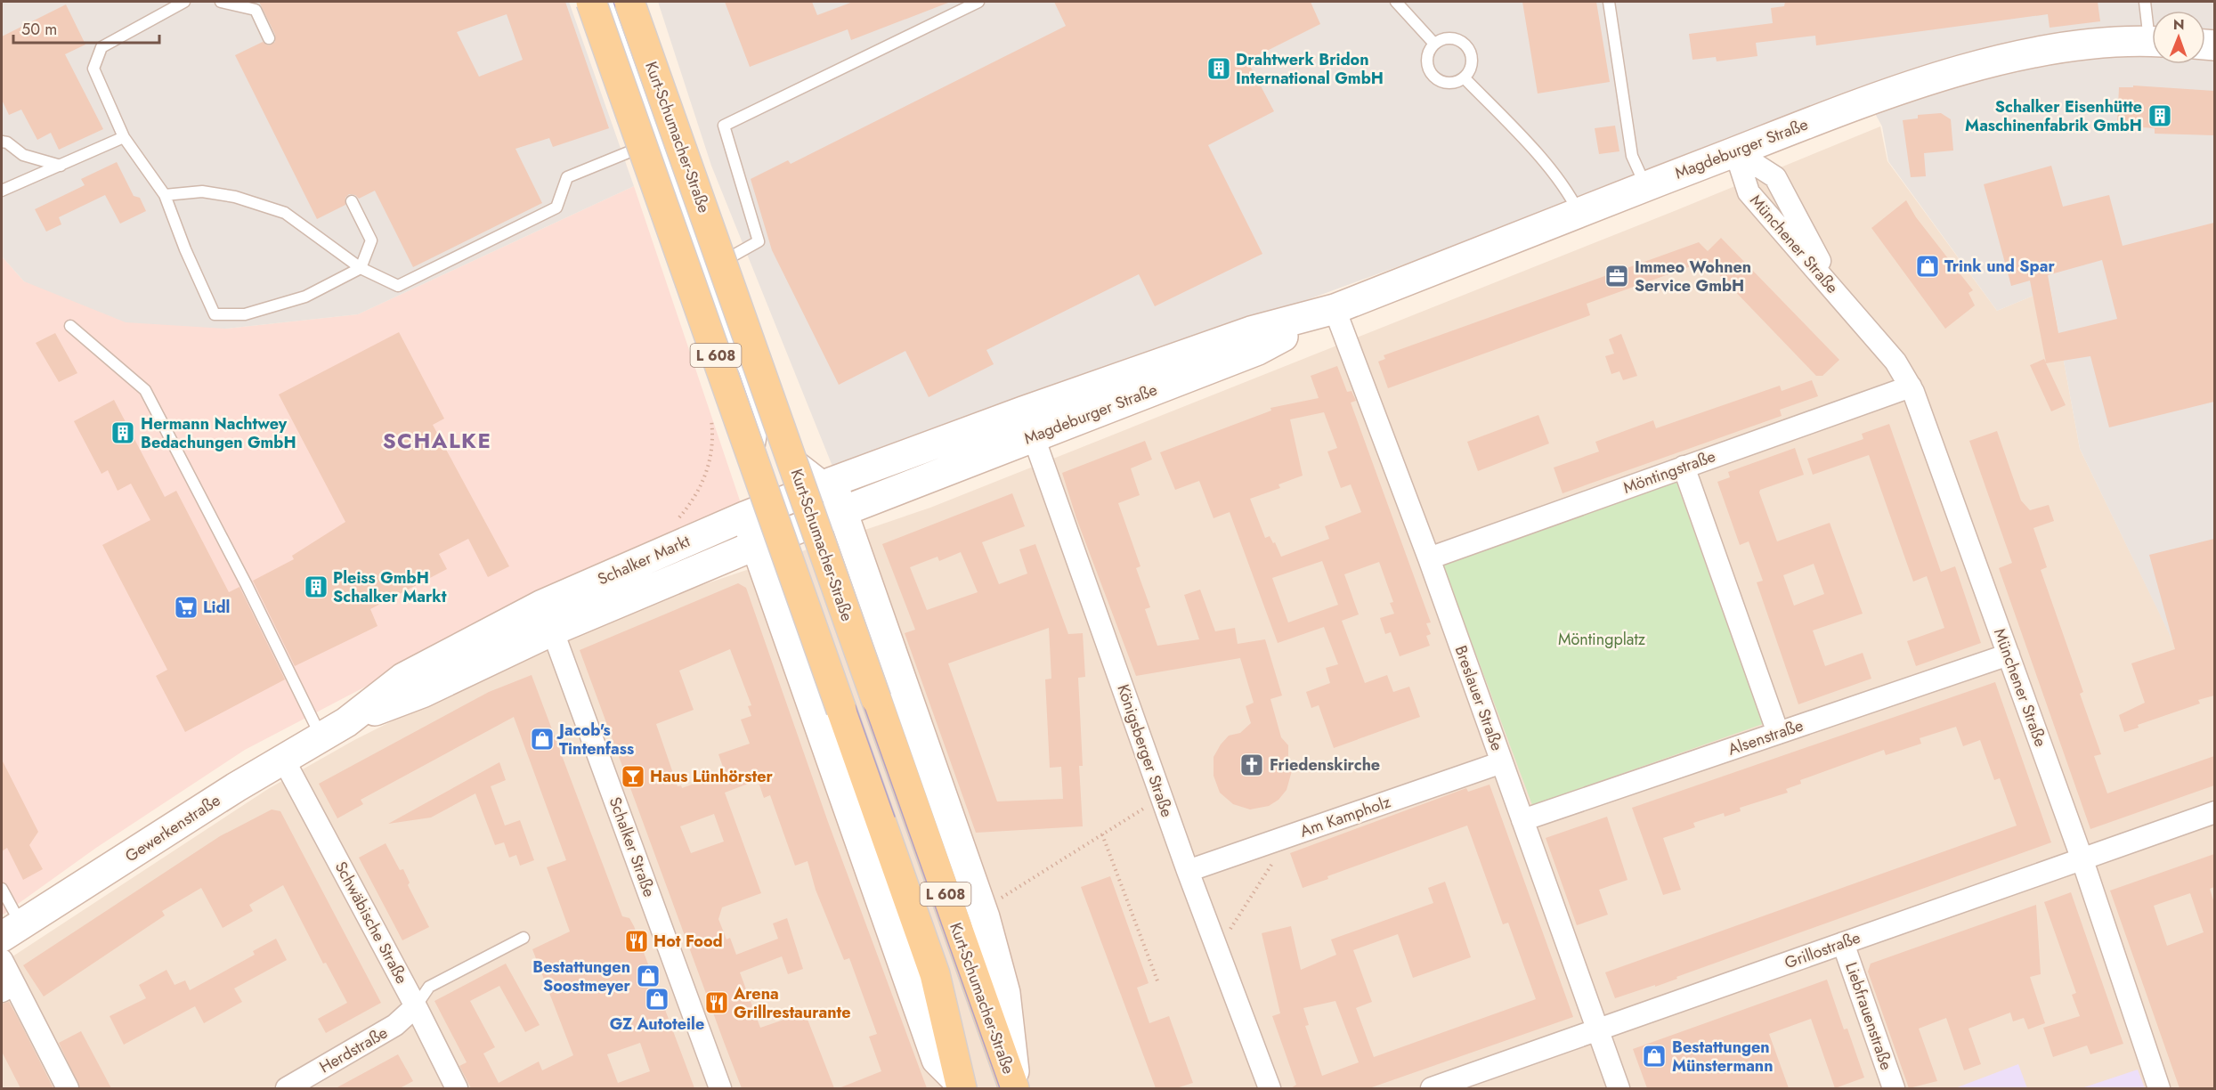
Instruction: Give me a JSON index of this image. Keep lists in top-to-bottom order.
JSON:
{
  "streets": {
    "main road": ["Kurt-Schumacher-Straße", "L 608"],
    "street": [
      "Magdeburger Straße",
      "Münchener Straße",
      "Möntingstraße",
      "Schalker Markt",
      "Breslauer Straße",
      "Alsenstraße",
      "Königsberger Straße",
      "Am Kampholz",
      "Gewerkenstraße",
      "Schalker Straße",
      "Schwäbische Straße",
      "Grillostraße",
      "Liebfrauenstraße",
      "Herdstraße"
    ]
  },
  "crossings": [
    ["Kurt-Schumacher-Straße", "Magdeburger Straße"],
    ["Kurt-Schumacher-Straße", "Schalker Markt"],
    ["Magdeburger Straße", "Münchener Straße"],
    ["Magdeburger Straße", "Schalker Markt"],
    ["Magdeburger Straße", "Breslauer Straße"],
    ["Magdeburger Straße", "Königsberger Straße"],
    ["Münchener Straße", "Möntingstraße"],
    ["Münchener Straße", "Alsenstraße"],
    ["Münchener Straße", "Grillostraße"],
    ["Möntingstraße", "Breslauer Straße"],
    ["Schalker Markt", "Gewerkenstraße"],
    ["Schalker Markt", "Schalker Straße"],
    ["Breslauer Straße", "Alsenstraße"],
    ["Breslauer Straße", "Am Kampholz"],
    ["Breslauer Straße", "Grillostraße"],
    ["Königsberger Straße", "Am Kampholz"],
    ["Gewerkenstraße", "Schalker Straße"],
    ["Gewerkenstraße", "Schwäbische Straße"],
    ["Schwäbische Straße", "Herdstraße"],
    ["Grillostraße", "Liebfrauenstraße"]
  ],
  "districts": ["SCHALKE"],
  "parks": ["Möntingplatz"],
  "places": {
    "building": [
      "Drahtwerk Bridon International GmbH",
      "Schalker Eisenhütte Maschinenfabrik GmbH",
      "Hermann Nachtwey Bedachungen GmbH",
      "Pleiss GmbH Schalker Markt"
    ],
    "shop": [
      "Trink und Spar",
      "Jacob's Tintenfass",
      "Bestattungen Soostmeyer",
      "GZ Autoteile",
      "Bestattungen Münstermann"
    ],
    "office": ["Immeo Wohnen Service GmbH"],
    "supermarket": ["Lidl"],
    "church": ["Friedenskirche"],
    "bar": ["Haus Lünhörster"],
    "restaurant": ["Hot Food", "Arena Grillrestaurante"]
  },
  "scale_bar": "50 m",
  "north": "top"
}
